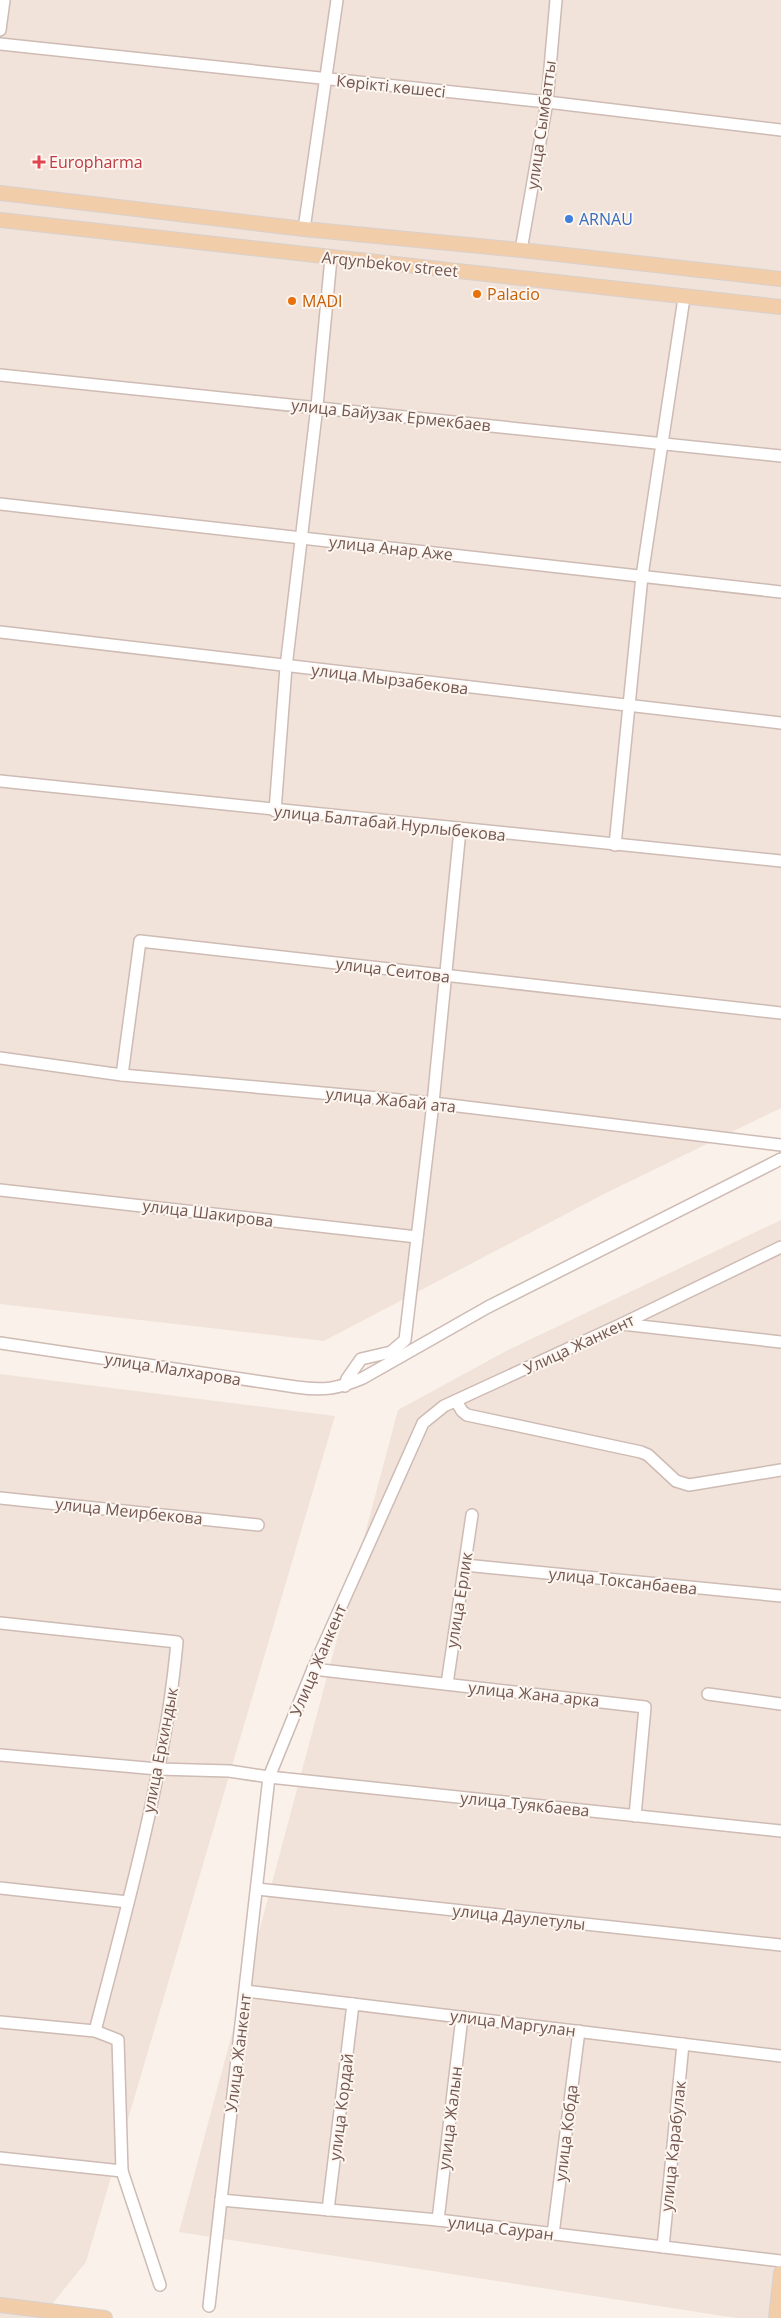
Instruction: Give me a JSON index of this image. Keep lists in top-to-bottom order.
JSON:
{
  "streets": {
    "main road": ["Arqynbekov street"],
    "street": [
      "Көрікті көшесі",
      "улица Сымбатты",
      "улица Байузак Ермекбаев",
      "улица Анар Аже",
      "улица Мырзабекова",
      "улица Балтабай Нурлыбекова",
      "улица Сеитова",
      "улица Жабай ата",
      "улица Шакирова",
      "Улица Жанкент",
      "улица Малхарова",
      "улица Меирбекова",
      "улица Токсанбаева",
      "улица Ерлик",
      "улица Жана арка",
      "улица Еркиндык",
      "улица Туякбаева",
      "улица Даулетулы",
      "улица Маргулан",
      "улица Кордай",
      "улица Жалын",
      "улица Кобда",
      "улица Карабулак",
      "улица Сауран"
    ]
  },
  "crossings": [
    ["Көрікті көшесі", "улица Сымбатты"],
    ["улица Сымбатты", "Arqynbekov street"],
    ["улица Сеитова", "улица Жабай ата"],
    ["Улица Жанкент", "улица Жана арка"],
    ["Улица Жанкент", "улица Туякбаева"],
    ["Улица Жанкент", "улица Даулетулы"],
    ["Улица Жанкент", "улица Маргулан"],
    ["Улица Жанкент", "улица Сауран"],
    ["улица Токсанбаева", "улица Ерлик"],
    ["улица Ерлик", "улица Жана арка"],
    ["улица Жана арка", "улица Туякбаева"],
    ["улица Еркиндык", "улица Туякбаева"],
    ["улица Маргулан", "улица Кордай"],
    ["улица Маргулан", "улица Жалын"],
    ["улица Маргулан", "улица Кобда"],
    ["улица Маргулан", "улица Карабулак"],
    ["улица Кордай", "улица Сауран"],
    ["улица Жалын", "улица Сауран"],
    ["улица Кобда", "улица Сауран"],
    ["улица Карабулак", "улица Сауран"]
  ],
  "places": {
    "health": ["Europharma"],
    "other": ["ARNAU", "Palacio", "MADI"]
  }
}
